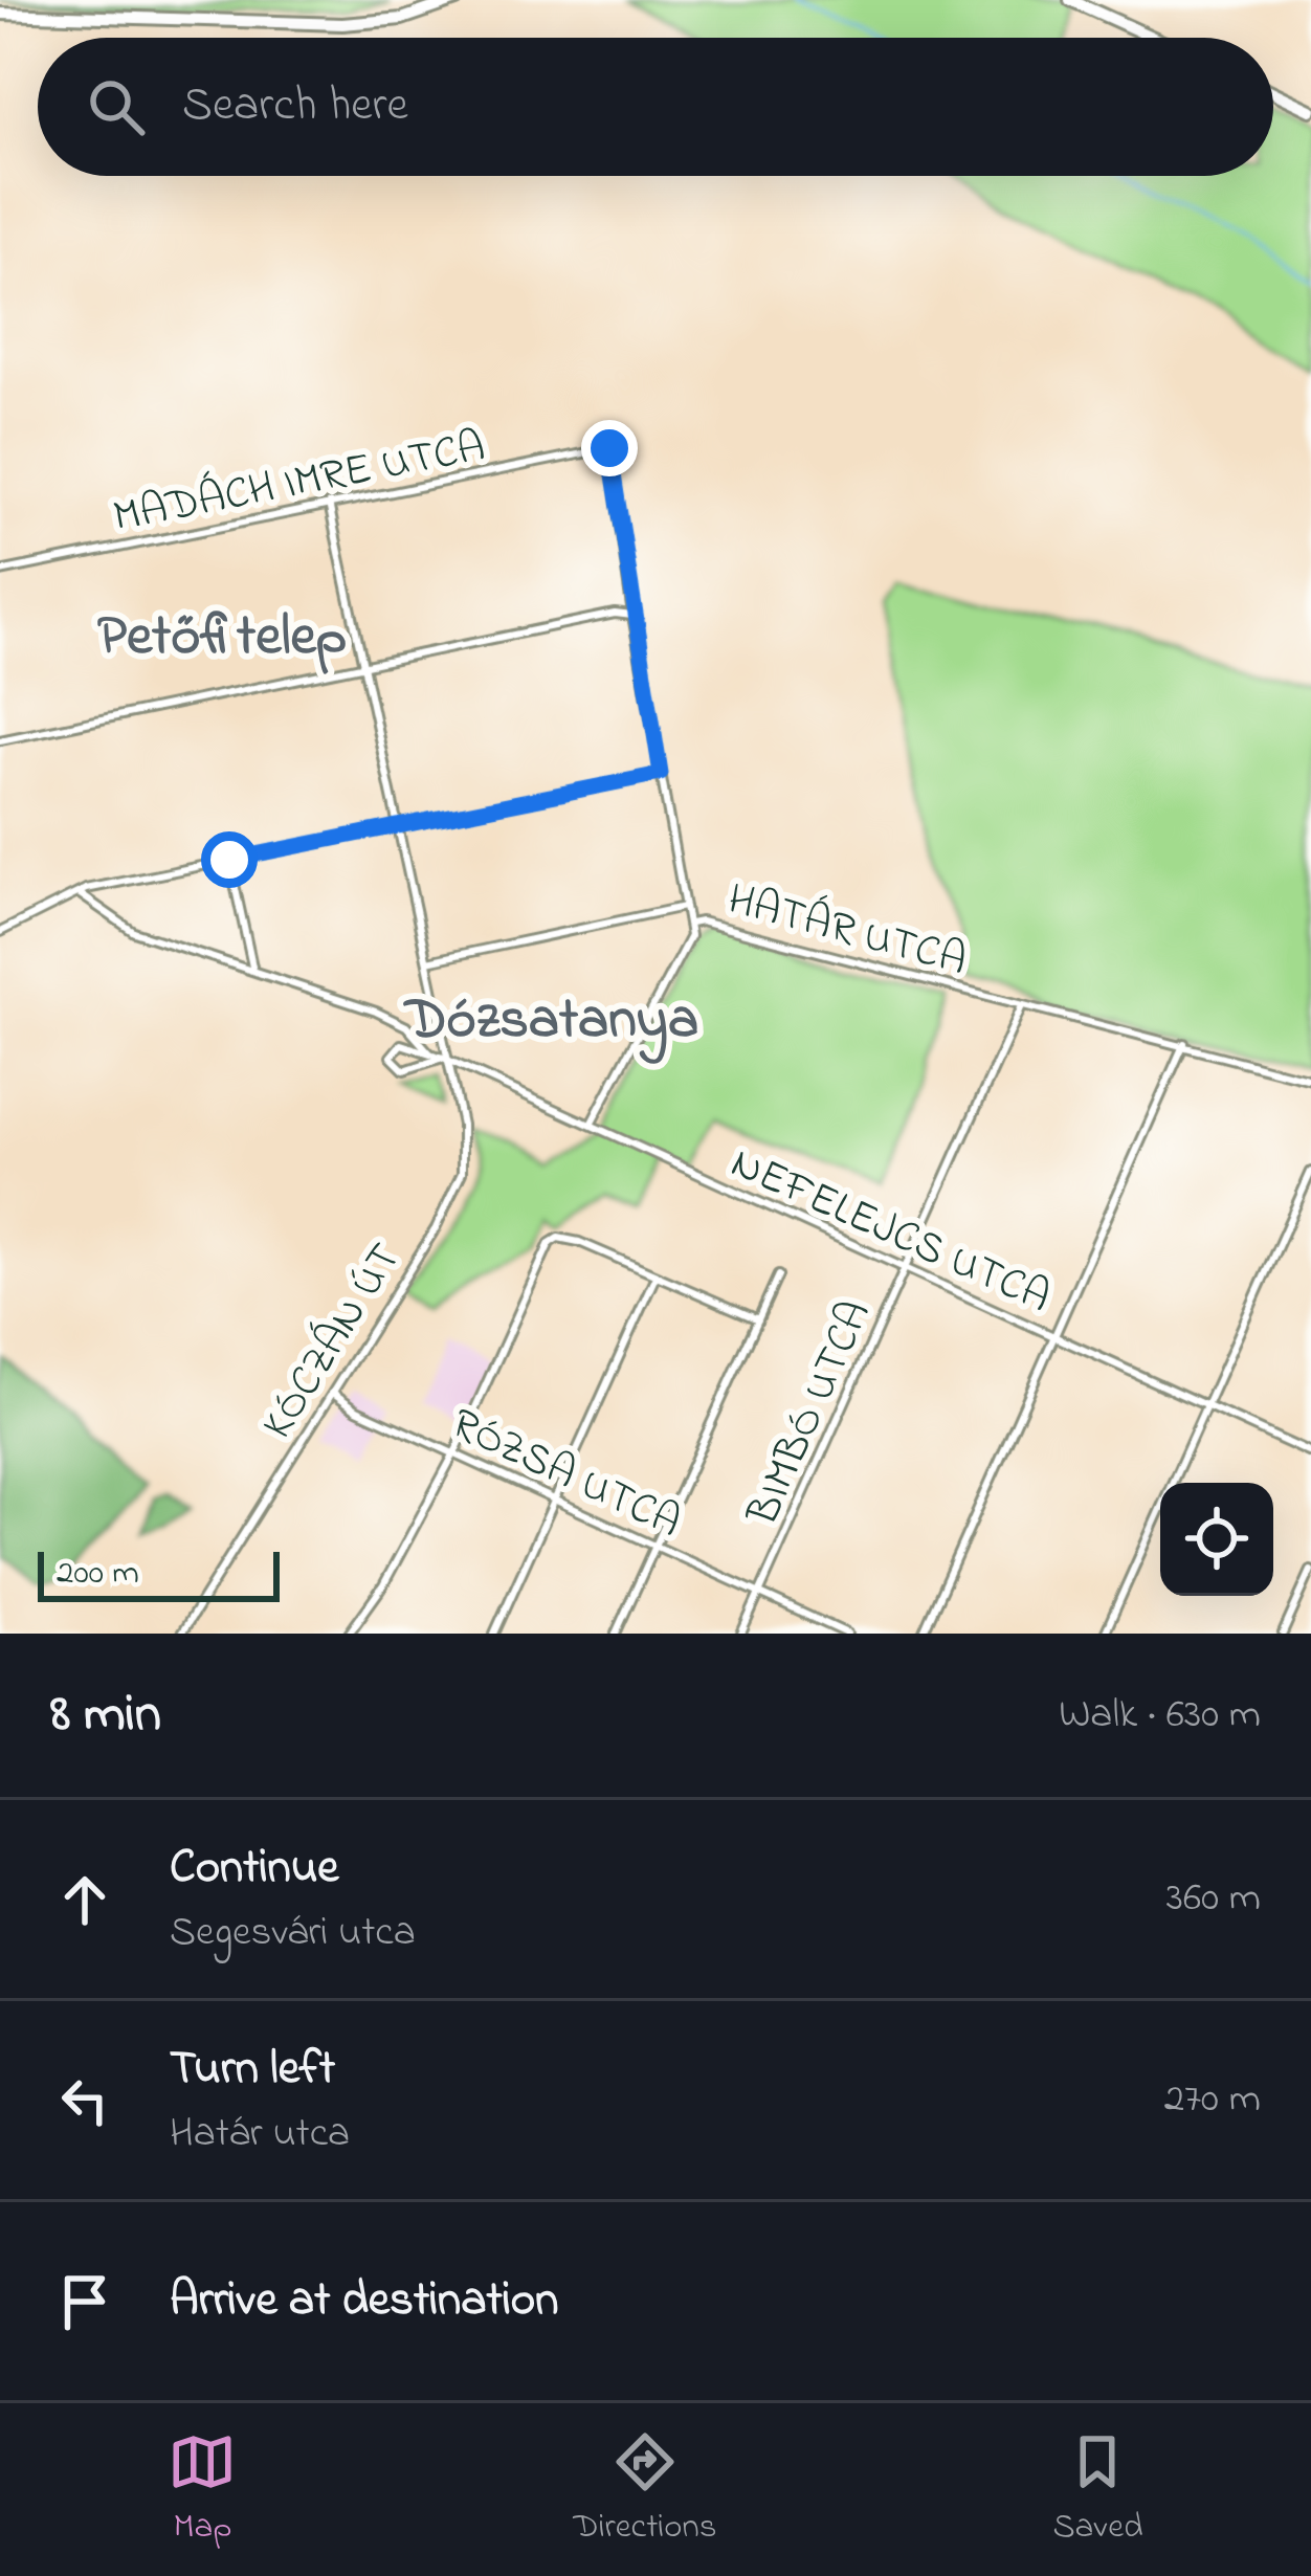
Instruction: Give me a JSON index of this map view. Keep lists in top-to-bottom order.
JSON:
{
  "streets": {
    "street": [
      "MADÁCH IMRE UTCA",
      "HATÁR UTCA",
      "NEFELEJCS UTCA",
      "KÓCZÁN ÚT",
      "BIMBÓ UTCA",
      "RÓZSA UTCA"
    ]
  },
  "crossings": [
    ["MADÁCH IMRE UTCA", "HATÁR UTCA"],
    ["MADÁCH IMRE UTCA", "KÓCZÁN ÚT"],
    ["HATÁR UTCA", "BIMBÓ UTCA"],
    ["NEFELEJCS UTCA", "KÓCZÁN ÚT"],
    ["NEFELEJCS UTCA", "BIMBÓ UTCA"],
    ["KÓCZÁN ÚT", "RÓZSA UTCA"],
    ["BIMBÓ UTCA", "RÓZSA UTCA"]
  ],
  "districts": ["Petőfitelep", "Dózsatanya"],
  "scale_bar": "200 m",
  "page": {
    "search": "Search here",
    "scale": "200 m",
    "heading": ["8 min", "Walk · 630 m"],
    "list": [
      ["Continue", "Segesvári utca", "360 m"],
      ["Turn left", "Határ utca", "270 m"],
      "Arrive at destination"
    ],
    "nav": ["Map", "Directions", "Saved"]
  }
}
